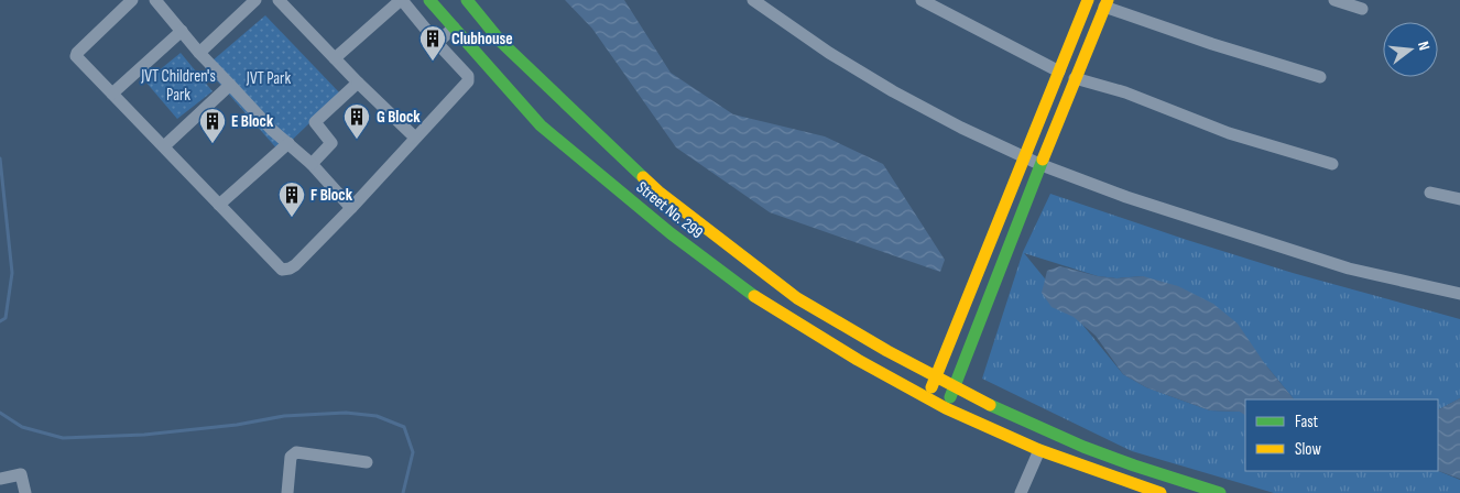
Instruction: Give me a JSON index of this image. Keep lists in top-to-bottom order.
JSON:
{
  "streets": {
    "street": ["Street No. 299"]
  },
  "parks": ["JVT Children's Park", "JVT Park"],
  "places": {
    "building": [
      "Clubhouse",
      "G Block",
      "E Block",
      "F Block"
    ]
  },
  "legend": ["Fast", "Slow"],
  "north": "right"
}
